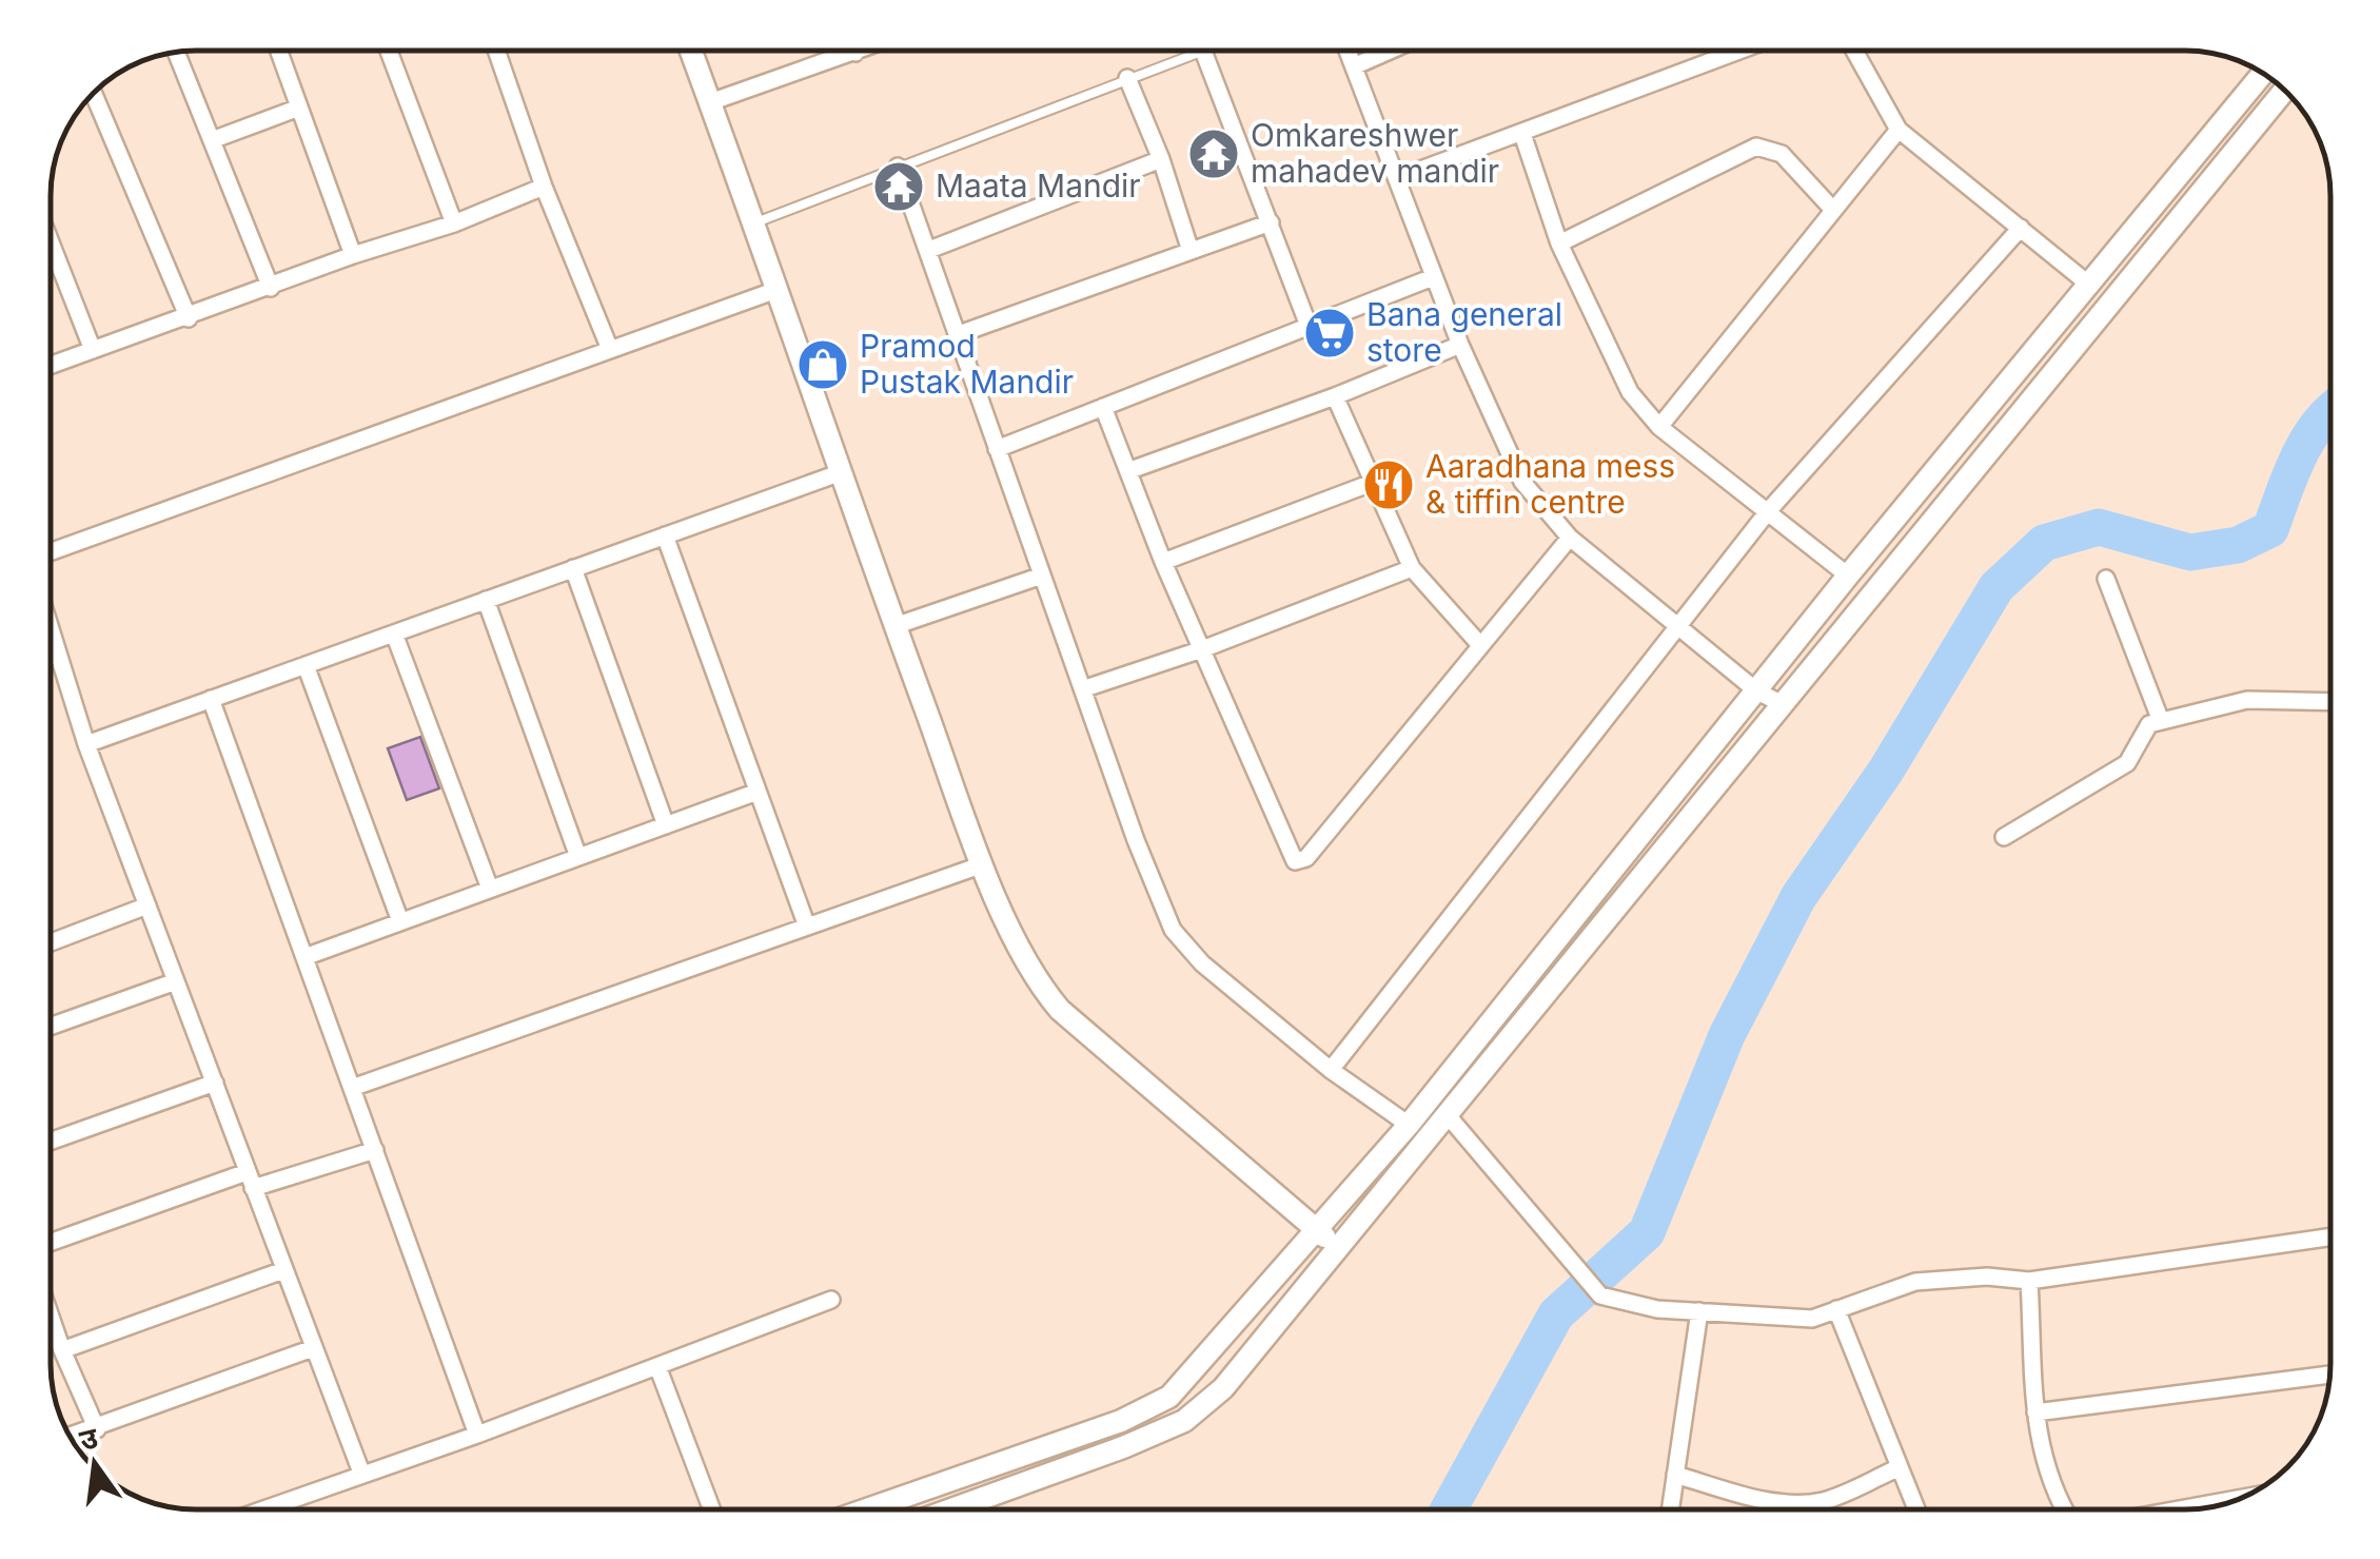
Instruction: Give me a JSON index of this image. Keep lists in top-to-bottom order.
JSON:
{
  "places": {
    "temple": ["Omkareshwer mahadev mandir", "Maata Mandir"],
    "supermarket": ["Bana general store"],
    "shop": ["Pramod Pustak Mandir"],
    "restaurant": ["Aaradhana mess & tiffin centre"]
  },
  "north": "top"
}
